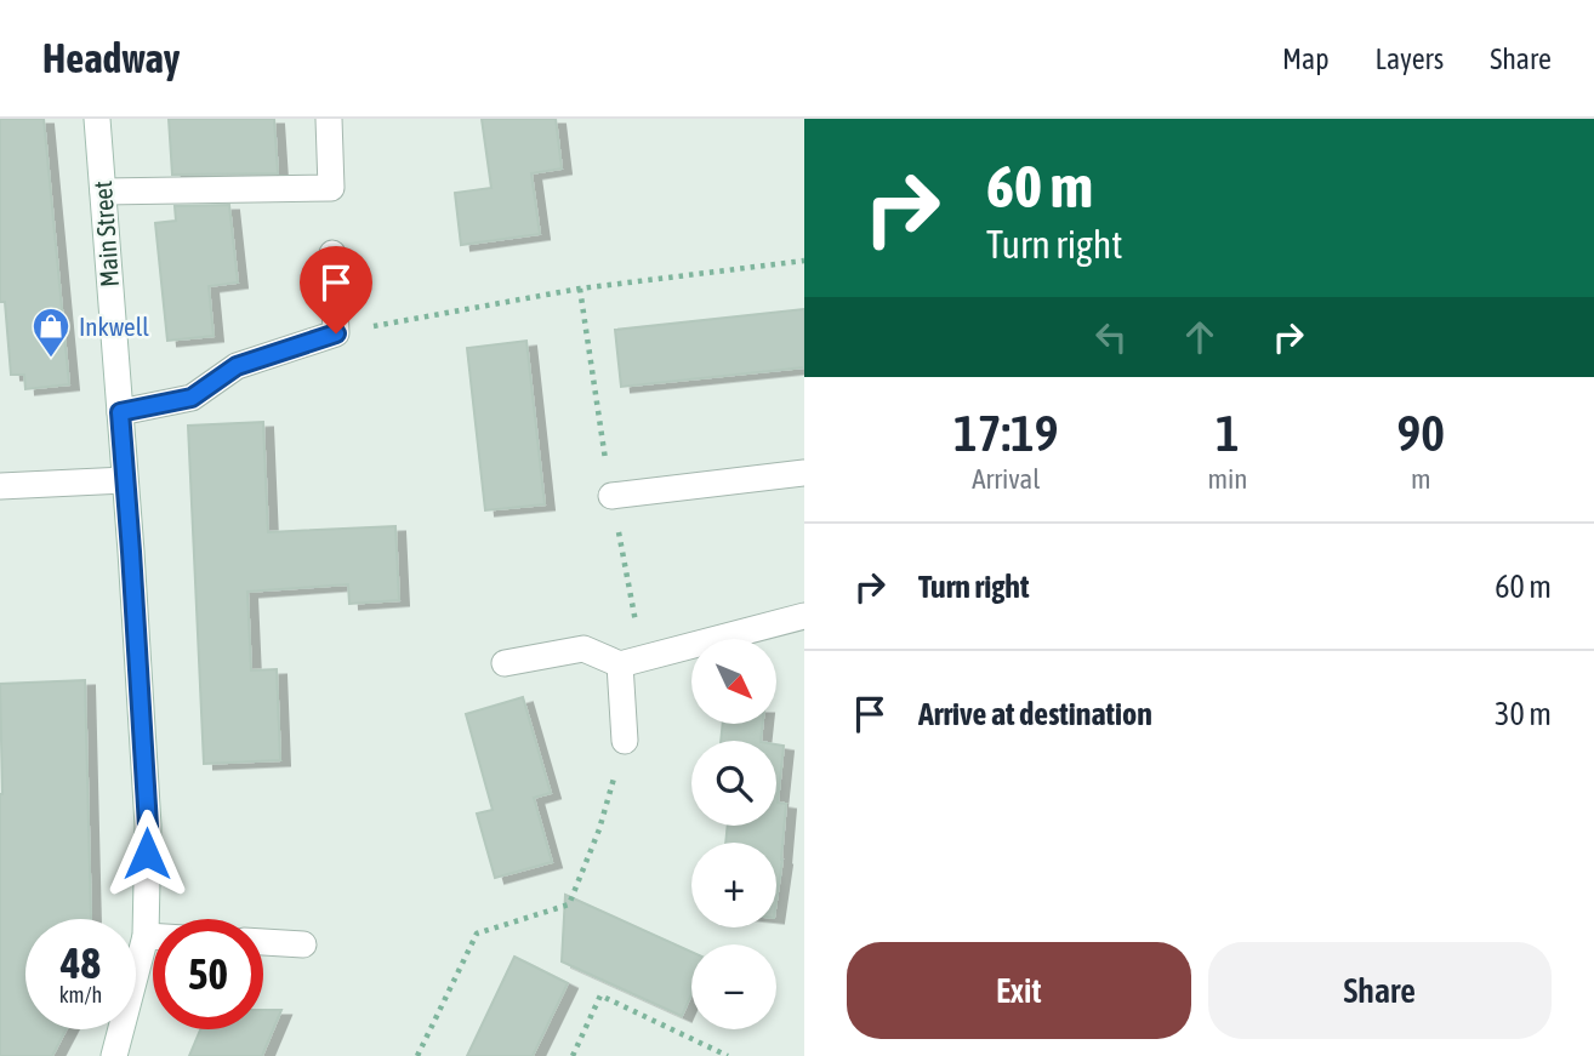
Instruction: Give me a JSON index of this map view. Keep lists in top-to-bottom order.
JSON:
{
  "streets": {
    "main road": ["Main Street"]
  },
  "places": {
    "shop": ["Inkwell"]
  },
  "north": "bottom right",
  "page": {
    "header": "Headway",
    "nav": ["Map", "Layers", "Share"],
    "turn": ["60 m", "Turn right"],
    "eta": [
      "17:19",
      "Arrival",
      "1",
      "min",
      "90",
      "m"
    ],
    "list": [
      {
        "name": "Turn right",
        "value": "60 m"
      },
      {
        "name": "Arrive at destination",
        "value": "30 m"
      }
    ],
    "map_buttons": ["+", "−"],
    "speed": "48 km/h",
    "limit": "50",
    "buttons": ["Exit", "Share"]
  }
}
